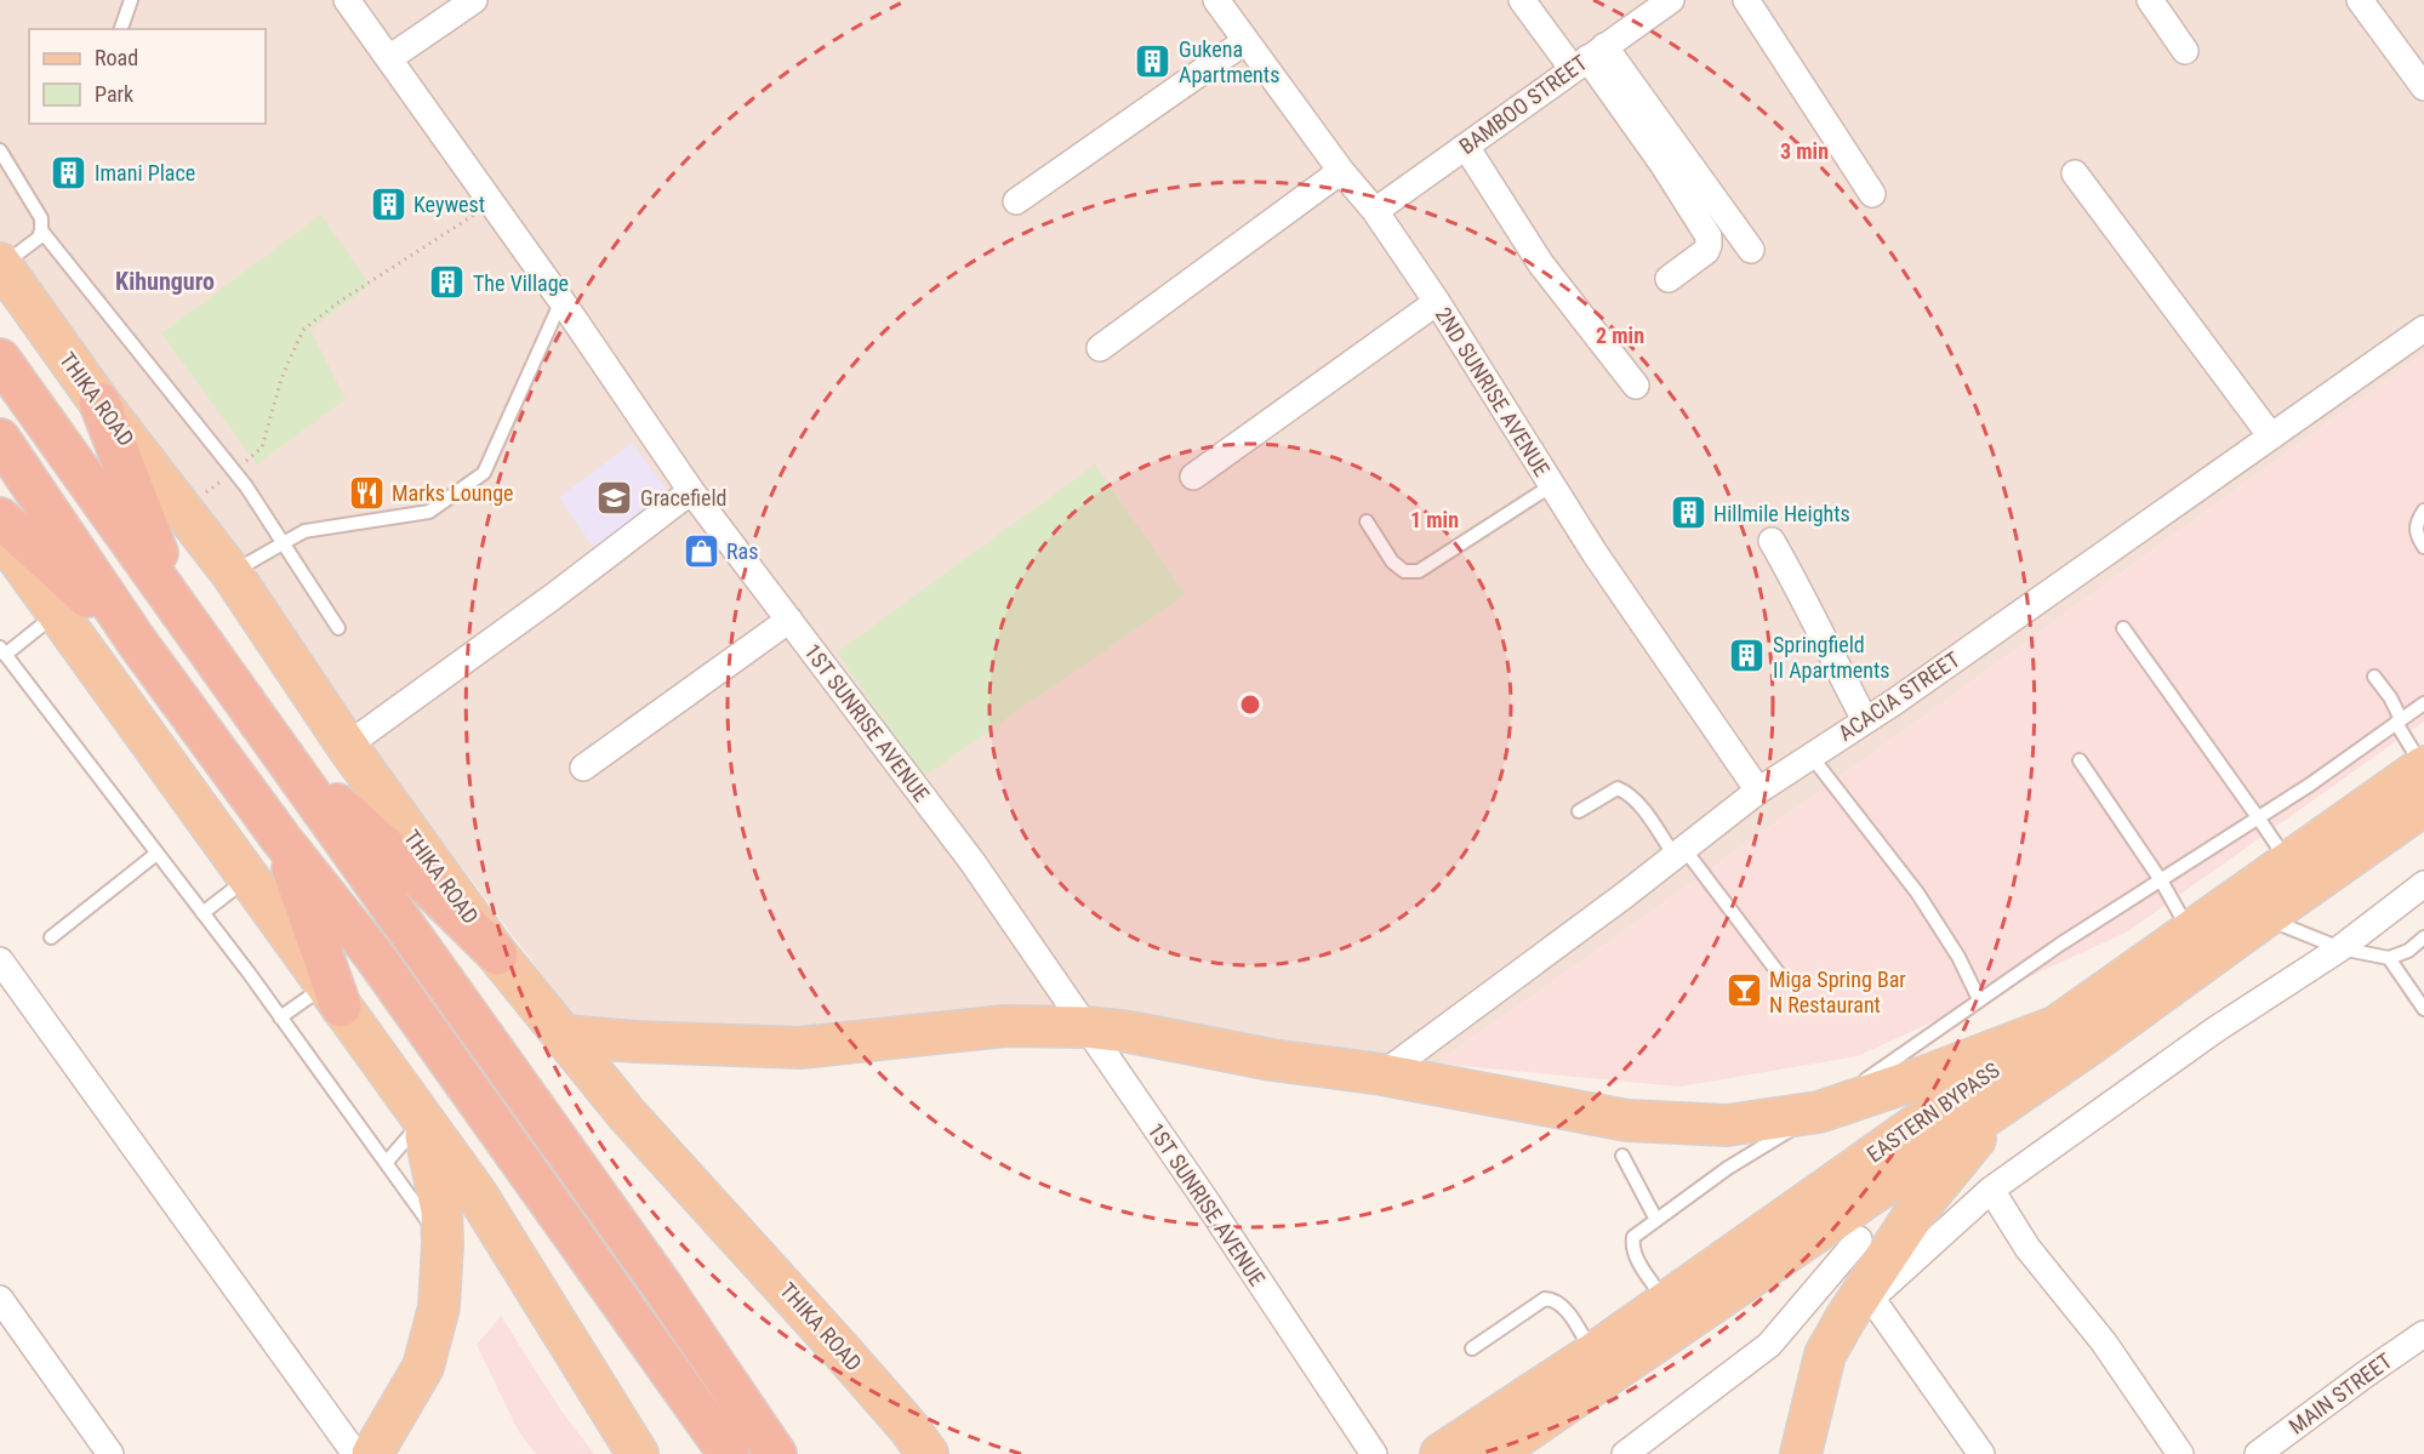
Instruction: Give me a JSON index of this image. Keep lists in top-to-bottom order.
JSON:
{
  "streets": {
    "main road": ["THIKA ROAD", "EASTERN BYPASS"],
    "street": [
      "BAMBOO STREET",
      "2ND SUNRISE AVENUE",
      "ACACIA STREET",
      "1ST SUNRISE AVENUE",
      "MAIN STREET"
    ]
  },
  "crossings": [
    ["BAMBOO STREET", "2ND SUNRISE AVENUE"],
    ["2ND SUNRISE AVENUE", "ACACIA STREET"]
  ],
  "districts": ["Kihunguro"],
  "places": {
    "building": [
      "Gukena Apartments",
      "Imani Place",
      "Keywest",
      "The Village",
      "Hillmile Heights",
      "Springfield II Apartments"
    ],
    "restaurant": ["Marks Lounge"],
    "school or university": ["Gracefield"],
    "shop": ["Ras"],
    "bar": ["Miga Spring Bar N Restaurant"]
  },
  "legend": ["Road", "Park"],
  "rings": ["3 min", "2 min", "1 min"]
}
